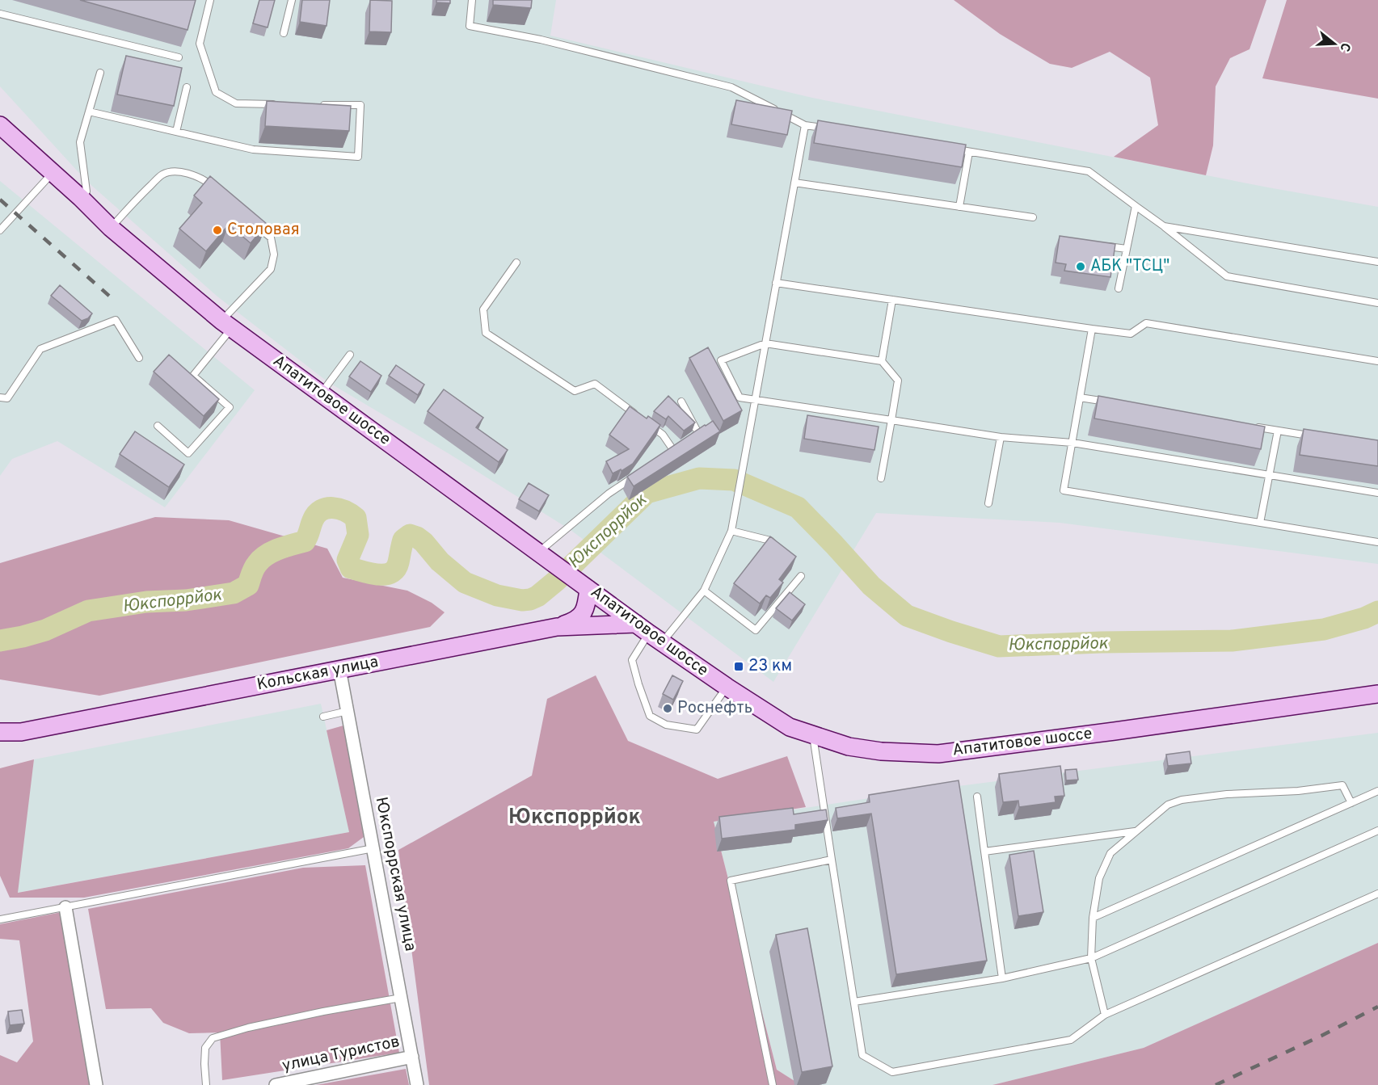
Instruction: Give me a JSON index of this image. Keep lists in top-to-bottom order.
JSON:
{
  "streets": {
    "street": [
      "Апатитовое шоссе",
      "Кольская улица",
      "Юкспоррская улица",
      "улица Туристов"
    ]
  },
  "crossings": [
    ["Апатитовое шоссе", "Кольская улица"],
    ["Кольская улица", "Юкспоррская улица"],
    ["Юкспоррская улица", "улица Туристов"]
  ],
  "districts": ["Юкспоррйок"],
  "water": ["Юкспоррйок"],
  "places": {
    "other": ["Столовая", "АБК \"ТСЦ\"", "Роснефть"],
    "transit": ["23 км"]
  },
  "north": "right"
}
